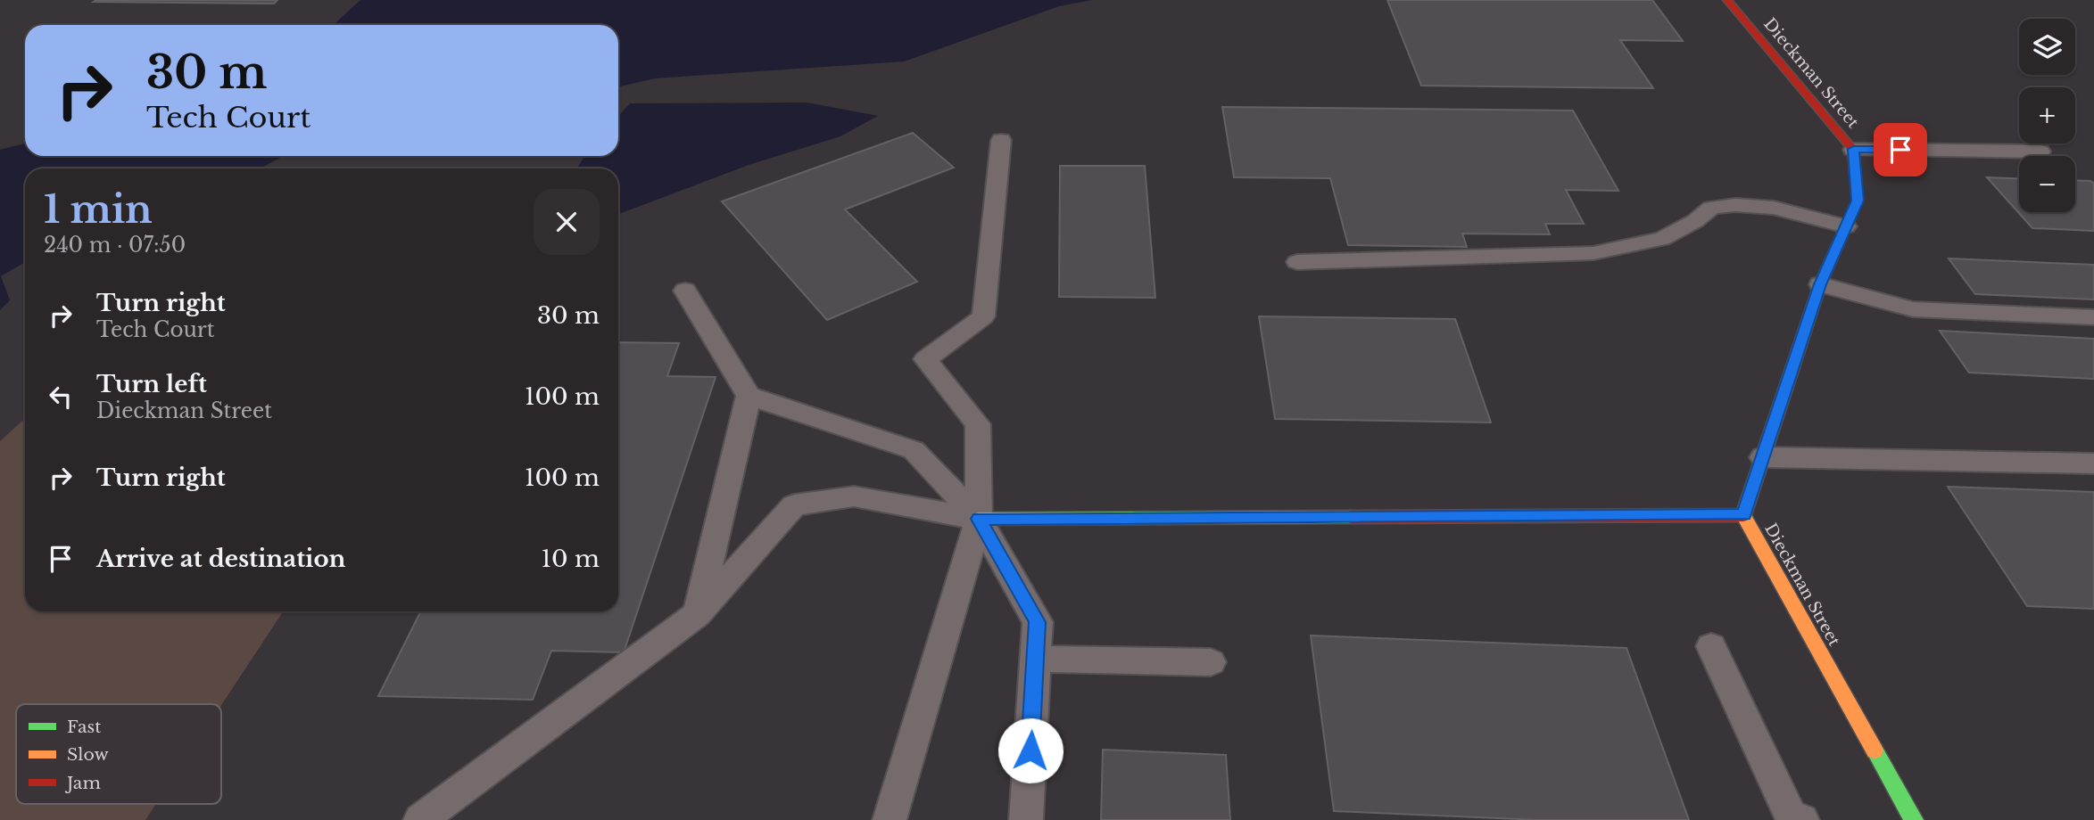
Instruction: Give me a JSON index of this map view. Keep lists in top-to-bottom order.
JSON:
{
  "streets": {
    "street": ["Dieckman Street"]
  },
  "legend": ["Fast", "Slow", "Jam"],
  "page": {
    "map_buttons": ["+", "−"],
    "turn": ["30 m", "Tech Court"],
    "heading": ["1 min", "240 m · 07:50"],
    "list": [
      {
        "name": "Turn right",
        "note": "Tech Court",
        "value": "30 m"
      },
      {
        "name": "Turn left",
        "note": "Dieckman Street",
        "value": "100 m"
      },
      {
        "name": "Turn right",
        "value": "100 m"
      },
      {
        "name": "Arrive at destination",
        "value": "10 m"
      }
    ]
  }
}
